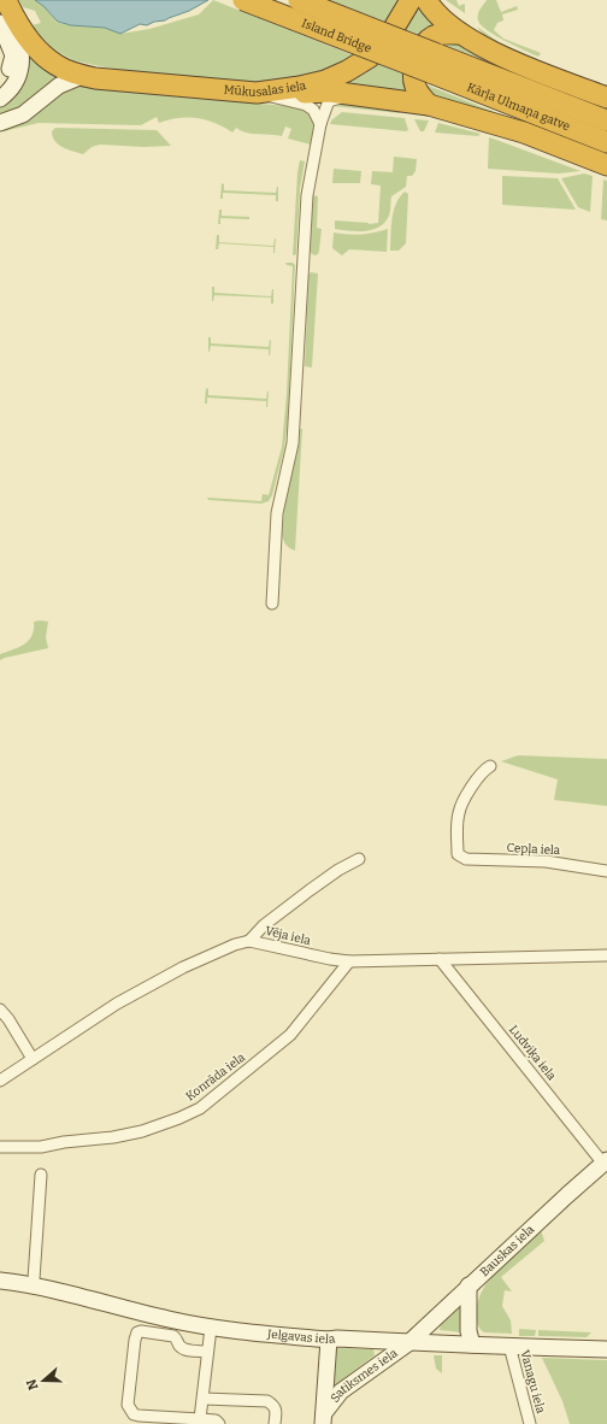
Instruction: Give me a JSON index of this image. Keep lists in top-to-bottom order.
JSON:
{
  "streets": {
    "highway": ["Island Bridge", "Mūkusalas iela", "Kārļa Ulmaņa gatve"],
    "street": [
      "Cepļa iela",
      "Vēja iela",
      "Ludviķa iela",
      "Konrāda iela",
      "Bauskas iela",
      "Jelgavas iela",
      "Satiksmes iela",
      "Vanagu iela"
    ]
  },
  "crossings": [
    ["Island Bridge", "Kārļa Ulmaņa gatve"],
    ["Vēja iela", "Ludviķa iela"],
    ["Vēja iela", "Konrāda iela"],
    ["Ludviķa iela", "Bauskas iela"],
    ["Bauskas iela", "Jelgavas iela"],
    ["Bauskas iela", "Satiksmes iela"],
    ["Jelgavas iela", "Satiksmes iela"],
    ["Jelgavas iela", "Vanagu iela"]
  ],
  "north": "left"
}
